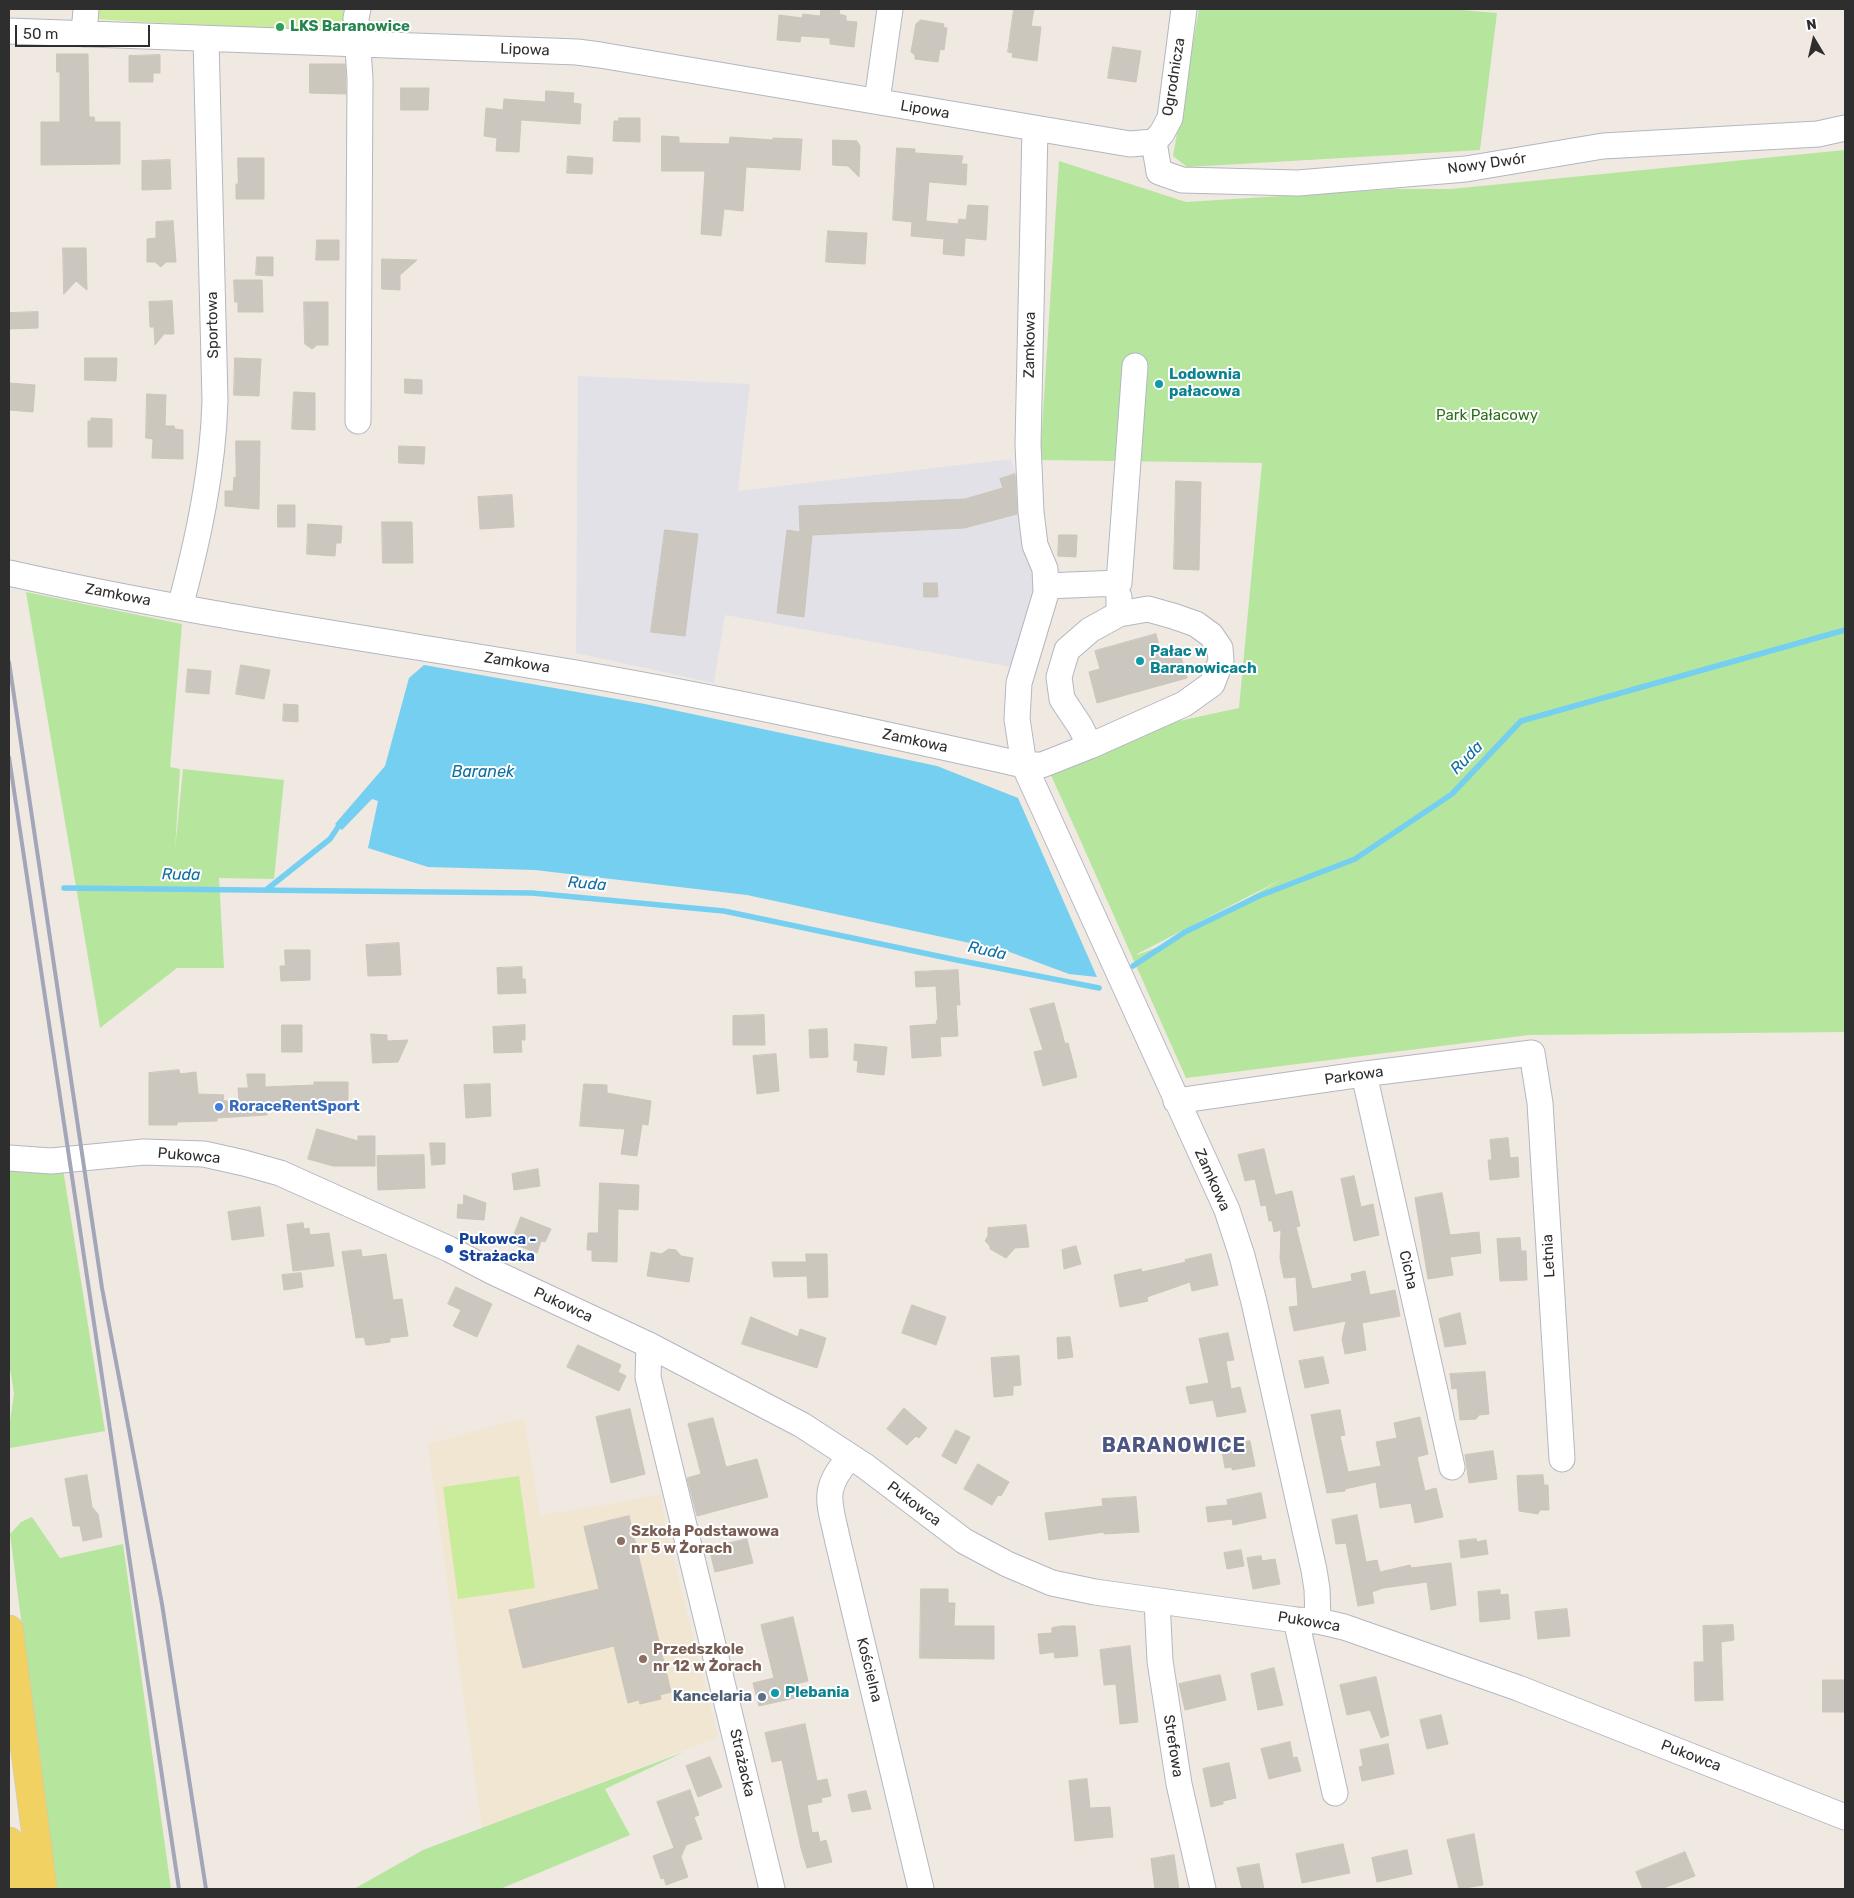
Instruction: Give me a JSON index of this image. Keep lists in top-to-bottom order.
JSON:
{
  "streets": {
    "street": [
      "Lipowa",
      "Ogrodnicza",
      "Nowy Dwór",
      "Sportowa",
      "Zamkowa",
      "Parkowa",
      "Pukowca",
      "Letnia",
      "Cicha",
      "Kościelna",
      "Strefowa",
      "Strażacka"
    ]
  },
  "crossings": [
    ["Lipowa", "Sportowa"],
    ["Lipowa", "Zamkowa"],
    ["Ogrodnicza", "Nowy Dwór"],
    ["Sportowa", "Zamkowa"],
    ["Zamkowa", "Parkowa"],
    ["Zamkowa", "Pukowca"],
    ["Parkowa", "Letnia"],
    ["Parkowa", "Cicha"],
    ["Pukowca", "Kościelna"],
    ["Pukowca", "Strefowa"],
    ["Pukowca", "Strażacka"]
  ],
  "districts": ["BARANOWICE"],
  "water": ["Ruda", "Baranek"],
  "parks": ["Park Pałacowy"],
  "places": [
    "LKS Baranowice",
    "Lodownia pałacowa",
    "Pałac w Baranowicach",
    "RoraceRentSport",
    "Pukowca - Strażacka",
    "Szkoła Podstawowa nr 5 w Żorach",
    "Przedszkole nr 12 w Żorach",
    "Plebania",
    "Kancelaria"
  ],
  "scale_bar": "50 m",
  "north": "top"
}
